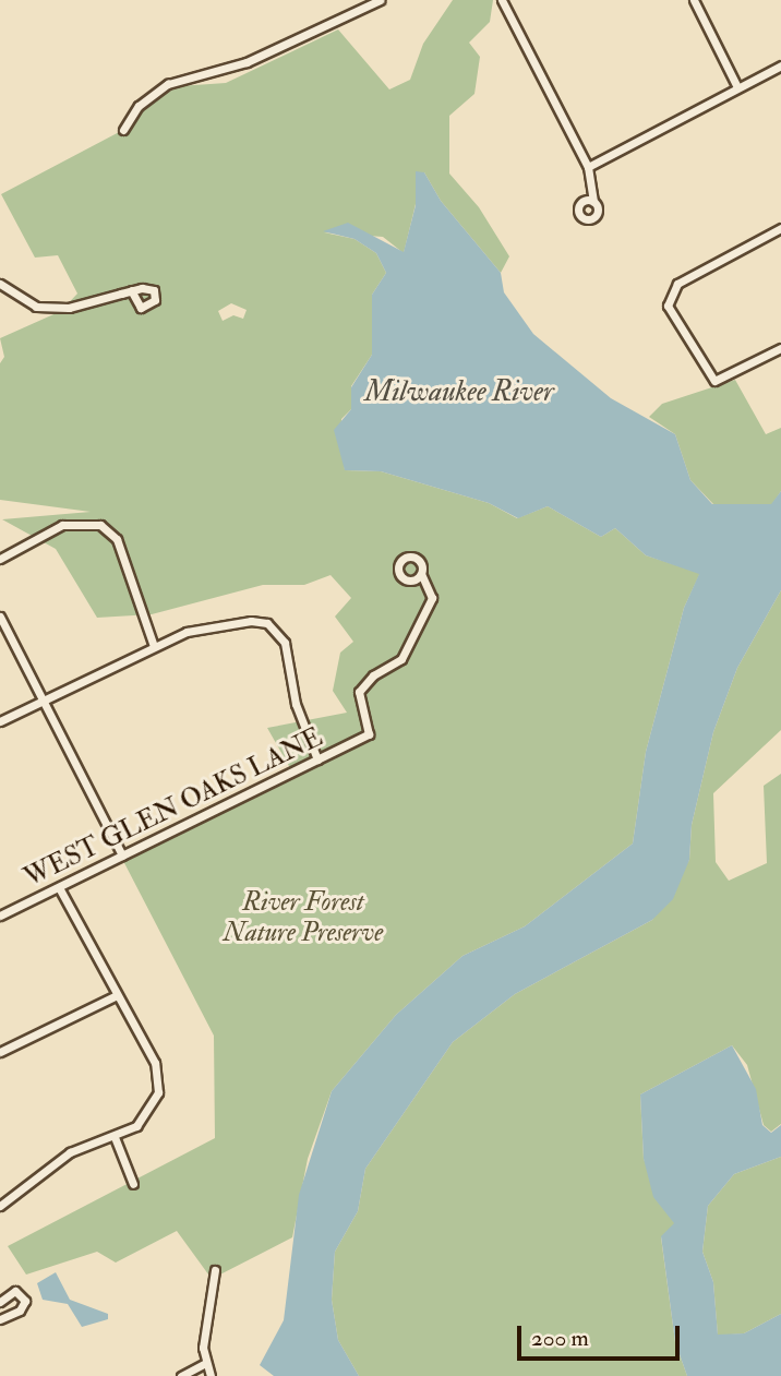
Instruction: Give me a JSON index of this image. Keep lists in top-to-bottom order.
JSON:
{
  "streets": {
    "street": ["WEST GLEN OAKS LANE"]
  },
  "water": ["Milwaukee River"],
  "parks": ["River Forest Nature Preserve"],
  "scale_bar": "200 m"
}
